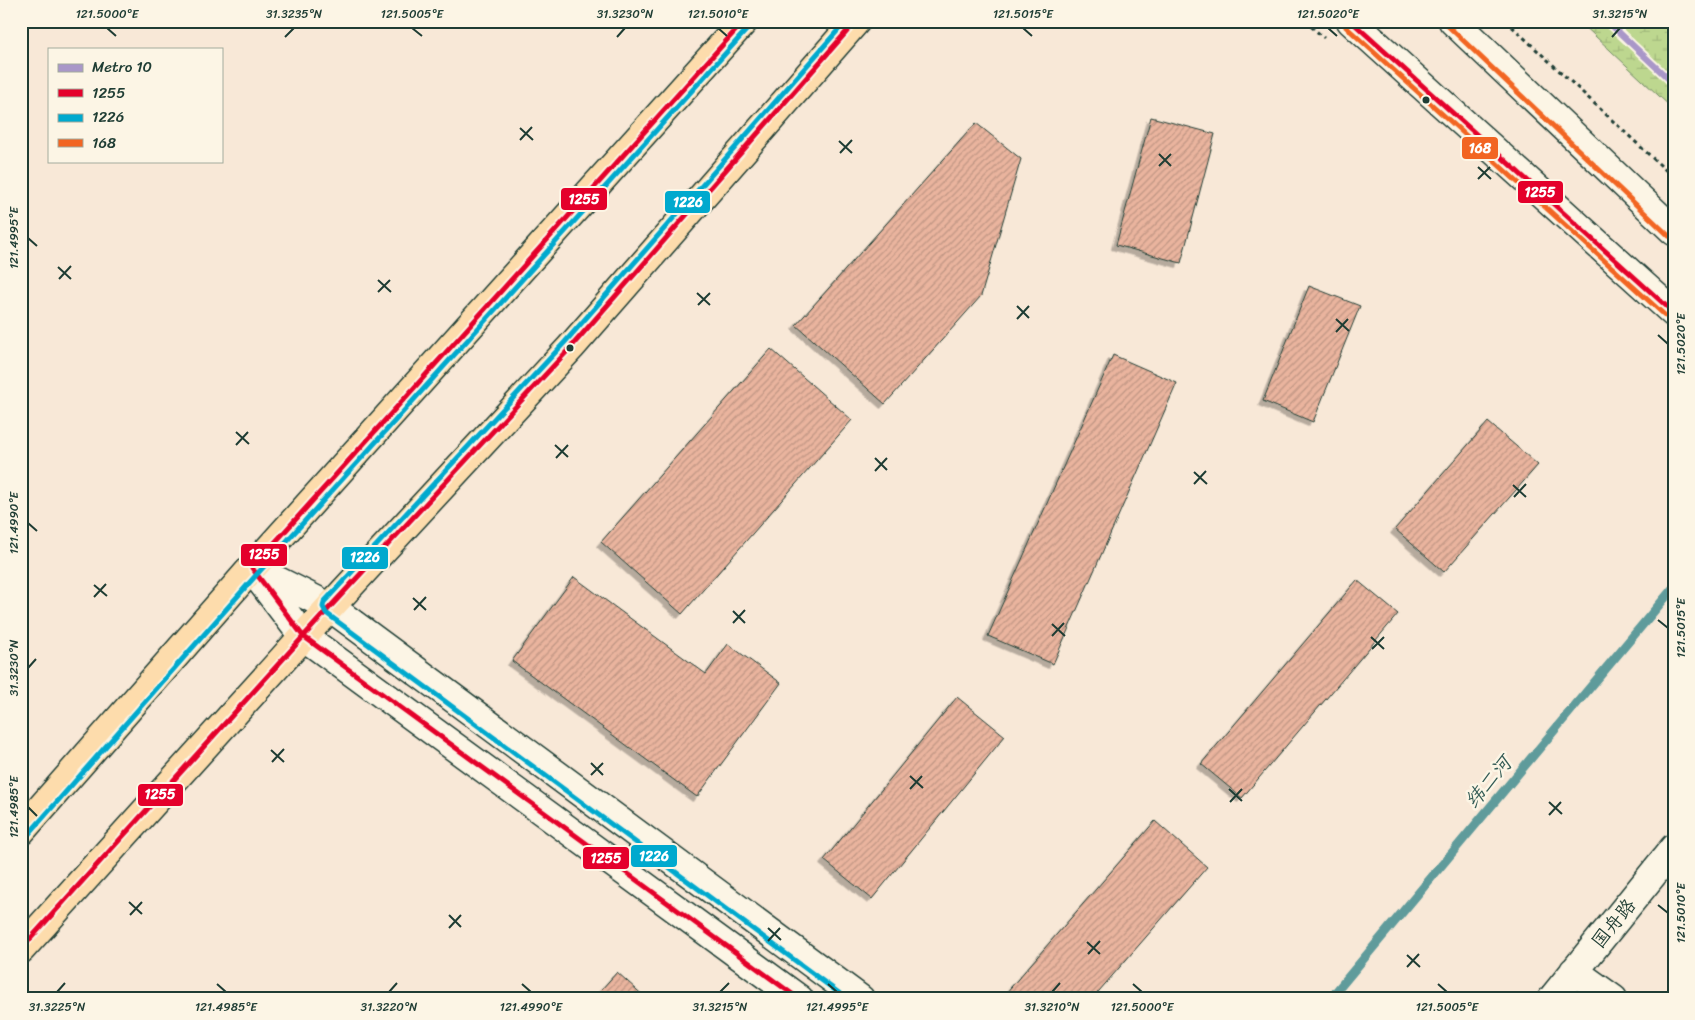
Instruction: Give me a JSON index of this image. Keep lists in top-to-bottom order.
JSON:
{
  "streets": {
    "street": ["国舟路"]
  },
  "water": ["纬二河"],
  "lines": [
    "metro line 10",
    "transit line 1255",
    "transit line 1226",
    "transit line 168"
  ],
  "legend": [
    "Metro 10",
    "1255",
    "1226",
    "168"
  ],
  "coordinates": [
    "121.5000°E",
    "31.3235°N",
    "121.5005°E",
    "31.3230°N",
    "121.5010°E",
    "121.5015°E",
    "121.5020°E",
    "31.3215°N",
    "121.4995°E",
    "121.4990°E",
    "121.4985°E",
    "31.3225°N",
    "31.3220°N",
    "31.3210°N"
  ]
}
